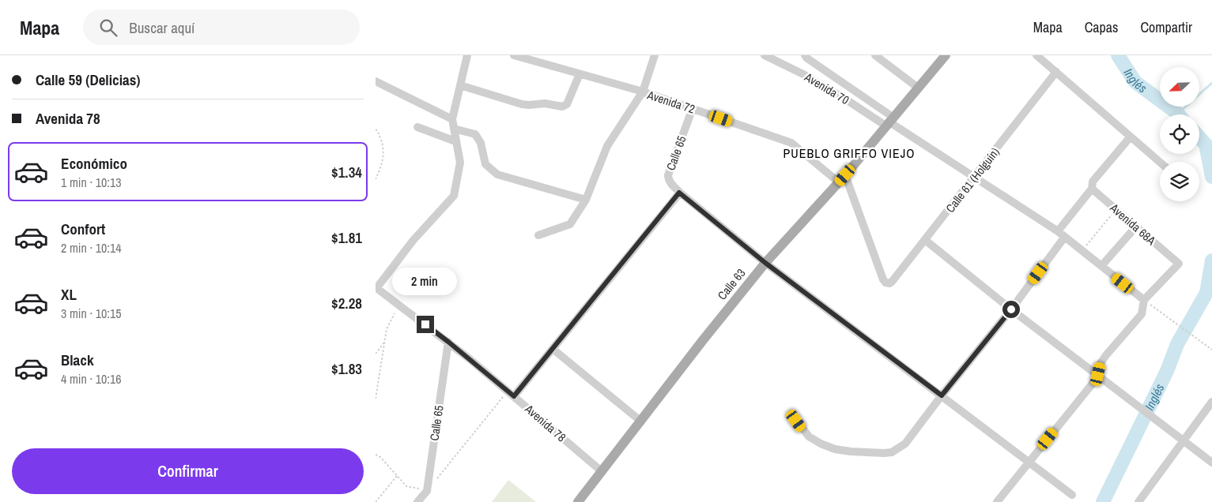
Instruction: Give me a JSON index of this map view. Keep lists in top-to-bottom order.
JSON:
{
  "streets": {
    "main road": ["Calle 63"],
    "street": [
      "Avenida 70",
      "Avenida 72",
      "Calle 65",
      "Calle 61 (Holguín)",
      "Avenida 68A",
      "Avenida 78"
    ]
  },
  "crossings": [
    ["Avenida 70", "Calle 63"],
    ["Avenida 72", "Calle 65"],
    ["Avenida 72", "Calle 61 (Holguín)"],
    ["Avenida 72", "Calle 63"],
    ["Calle 65", "Avenida 78"],
    ["Calle 61 (Holguín)", "Calle 63"],
    ["Calle 63", "Avenida 78"]
  ],
  "districts": ["PUEBLO GRIFFO VIEJO"],
  "water": ["Inglés"],
  "north": "bottom left",
  "page": {
    "header": "Mapa",
    "search": "Buscar aquí",
    "nav": ["Mapa", "Capas", "Compartir"],
    "banner": ["Calle 59 (Delicias)", "Avenida 78"],
    "list": [
      {
        "name": "Económico",
        "note": "1 min · 10:13",
        "value": "$1.34"
      },
      {
        "name": "Confort",
        "note": "2 min · 10:14",
        "value": "$1.81"
      },
      {
        "name": "XL",
        "note": "3 min · 10:15",
        "value": "$2.28"
      },
      {
        "name": "Black",
        "note": "4 min · 10:16",
        "value": "$1.83"
      }
    ],
    "bubble": "2 min",
    "buttons": "Confirmar"
  }
}
